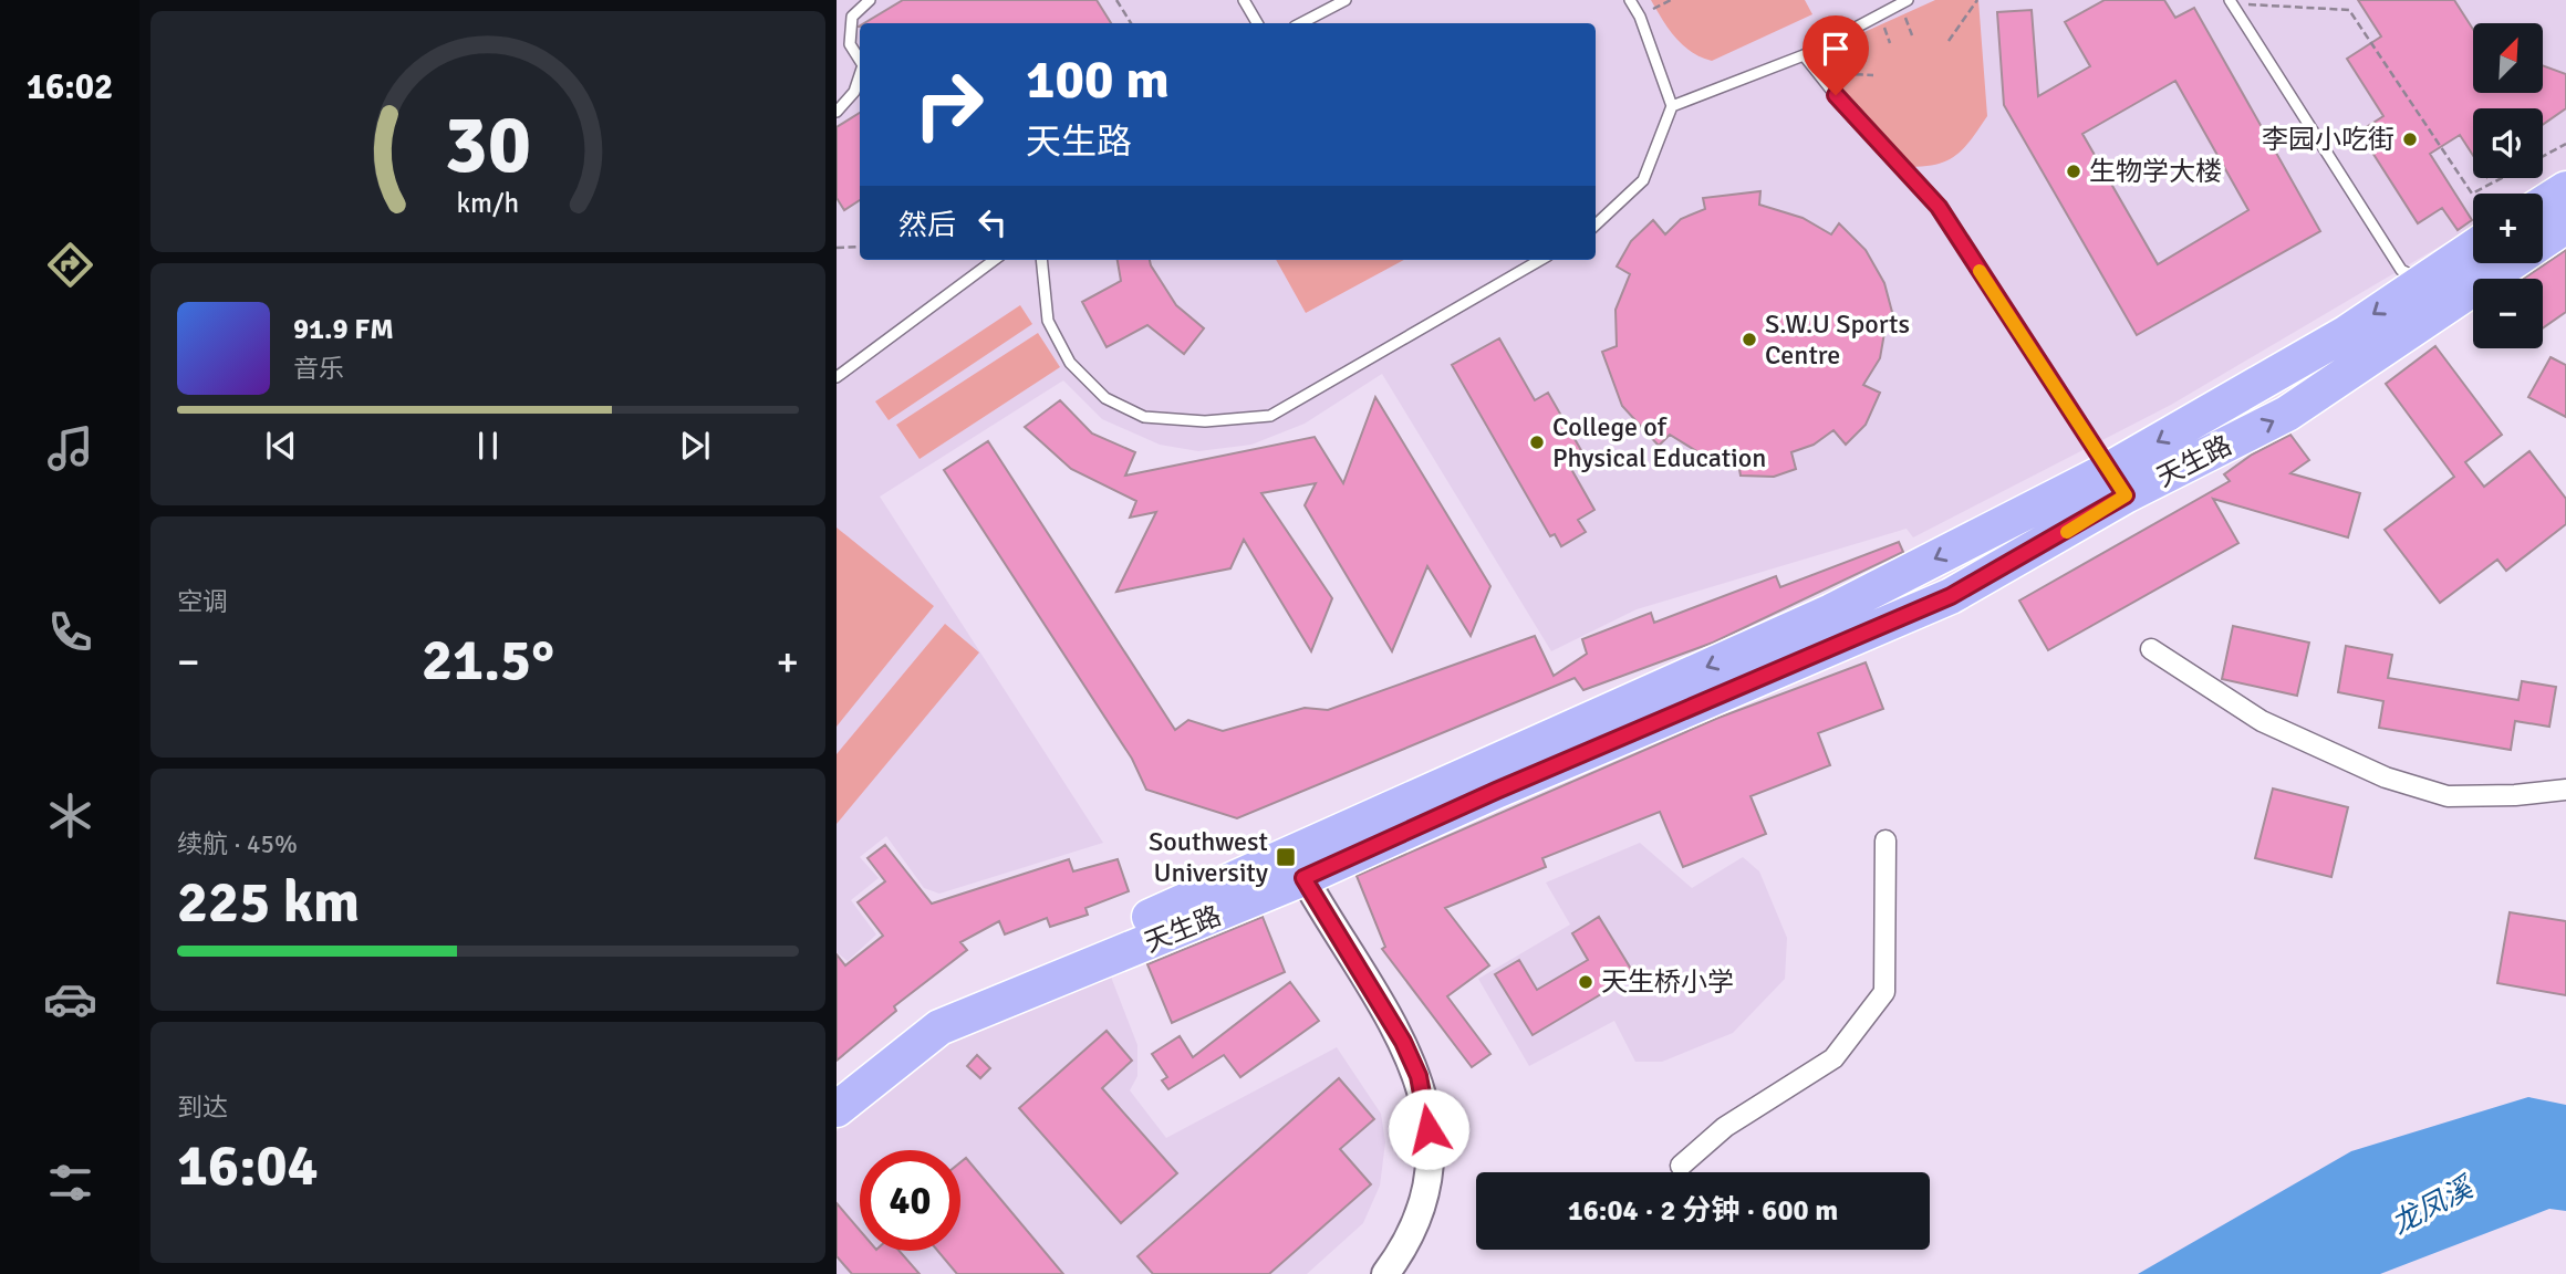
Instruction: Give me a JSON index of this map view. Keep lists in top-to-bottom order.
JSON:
{
  "streets": {
    "highway": ["天生路"]
  },
  "water": ["龙凤溪"],
  "places": {
    "other": [
      "李园小吃街",
      "生物学大楼",
      "S.W.U Sports Centre",
      "College of Physical Education",
      "天生桥小学"
    ],
    "transit": ["Southwest University"]
  },
  "north": "top right",
  "page": {
    "tabs": "16:02",
    "map_buttons": ["+", "−"],
    "turn": ["100 m", "天生路"],
    "then": "然后",
    "song": ["91.9 FM", "音乐"],
    "tile": [
      "空调",
      ["续航 · 45%", "225 km"],
      ["到达", "16:04"]
    ],
    "heat": ["−", "21.5°", "+"],
    "limit": "40",
    "trip": "16:04 · 2 分钟 · 600 m",
    "gauge": ["30", "km/h"]
  }
}
